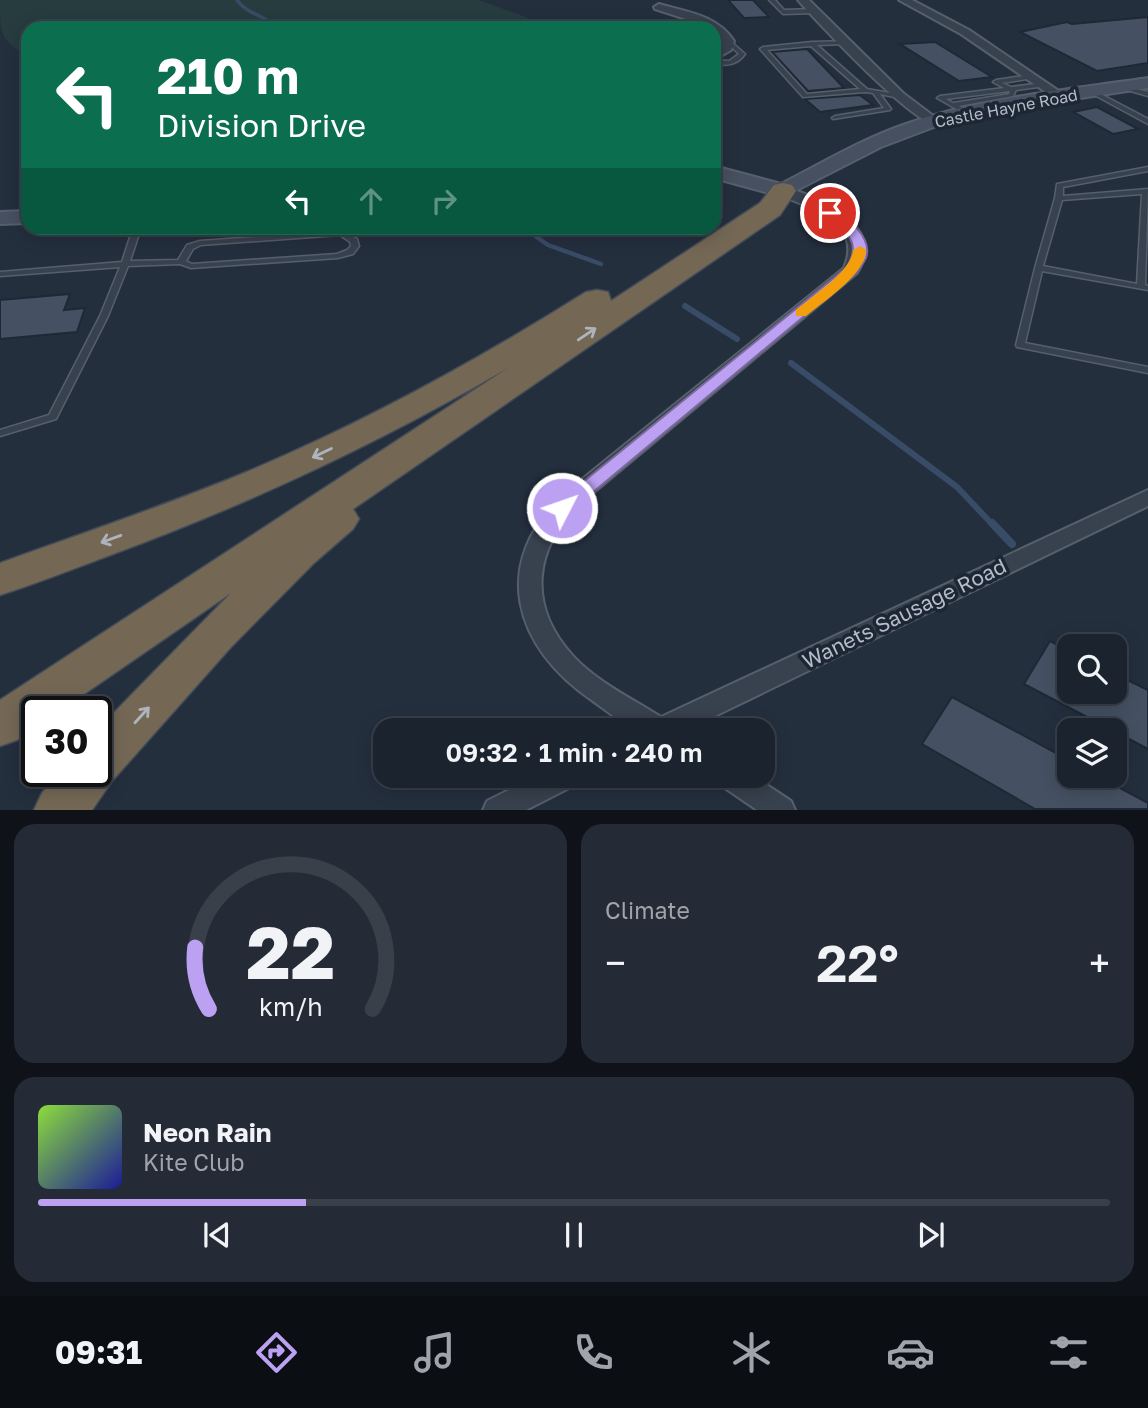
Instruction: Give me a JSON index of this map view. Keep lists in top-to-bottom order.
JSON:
{
  "streets": {
    "main road": ["Castle Hayne Road"],
    "street": ["Wanets Sausage Road"]
  },
  "page": {
    "turn": ["210 m", "Division Drive"],
    "limit": "30",
    "trip": "09:32 · 1 min · 240 m",
    "tile": "Climate",
    "heat": ["−", "22°", "+"],
    "song": ["Neon Rain", "Kite Club"],
    "tabs": "09:31",
    "gauge": ["22", "km/h"]
  }
}
